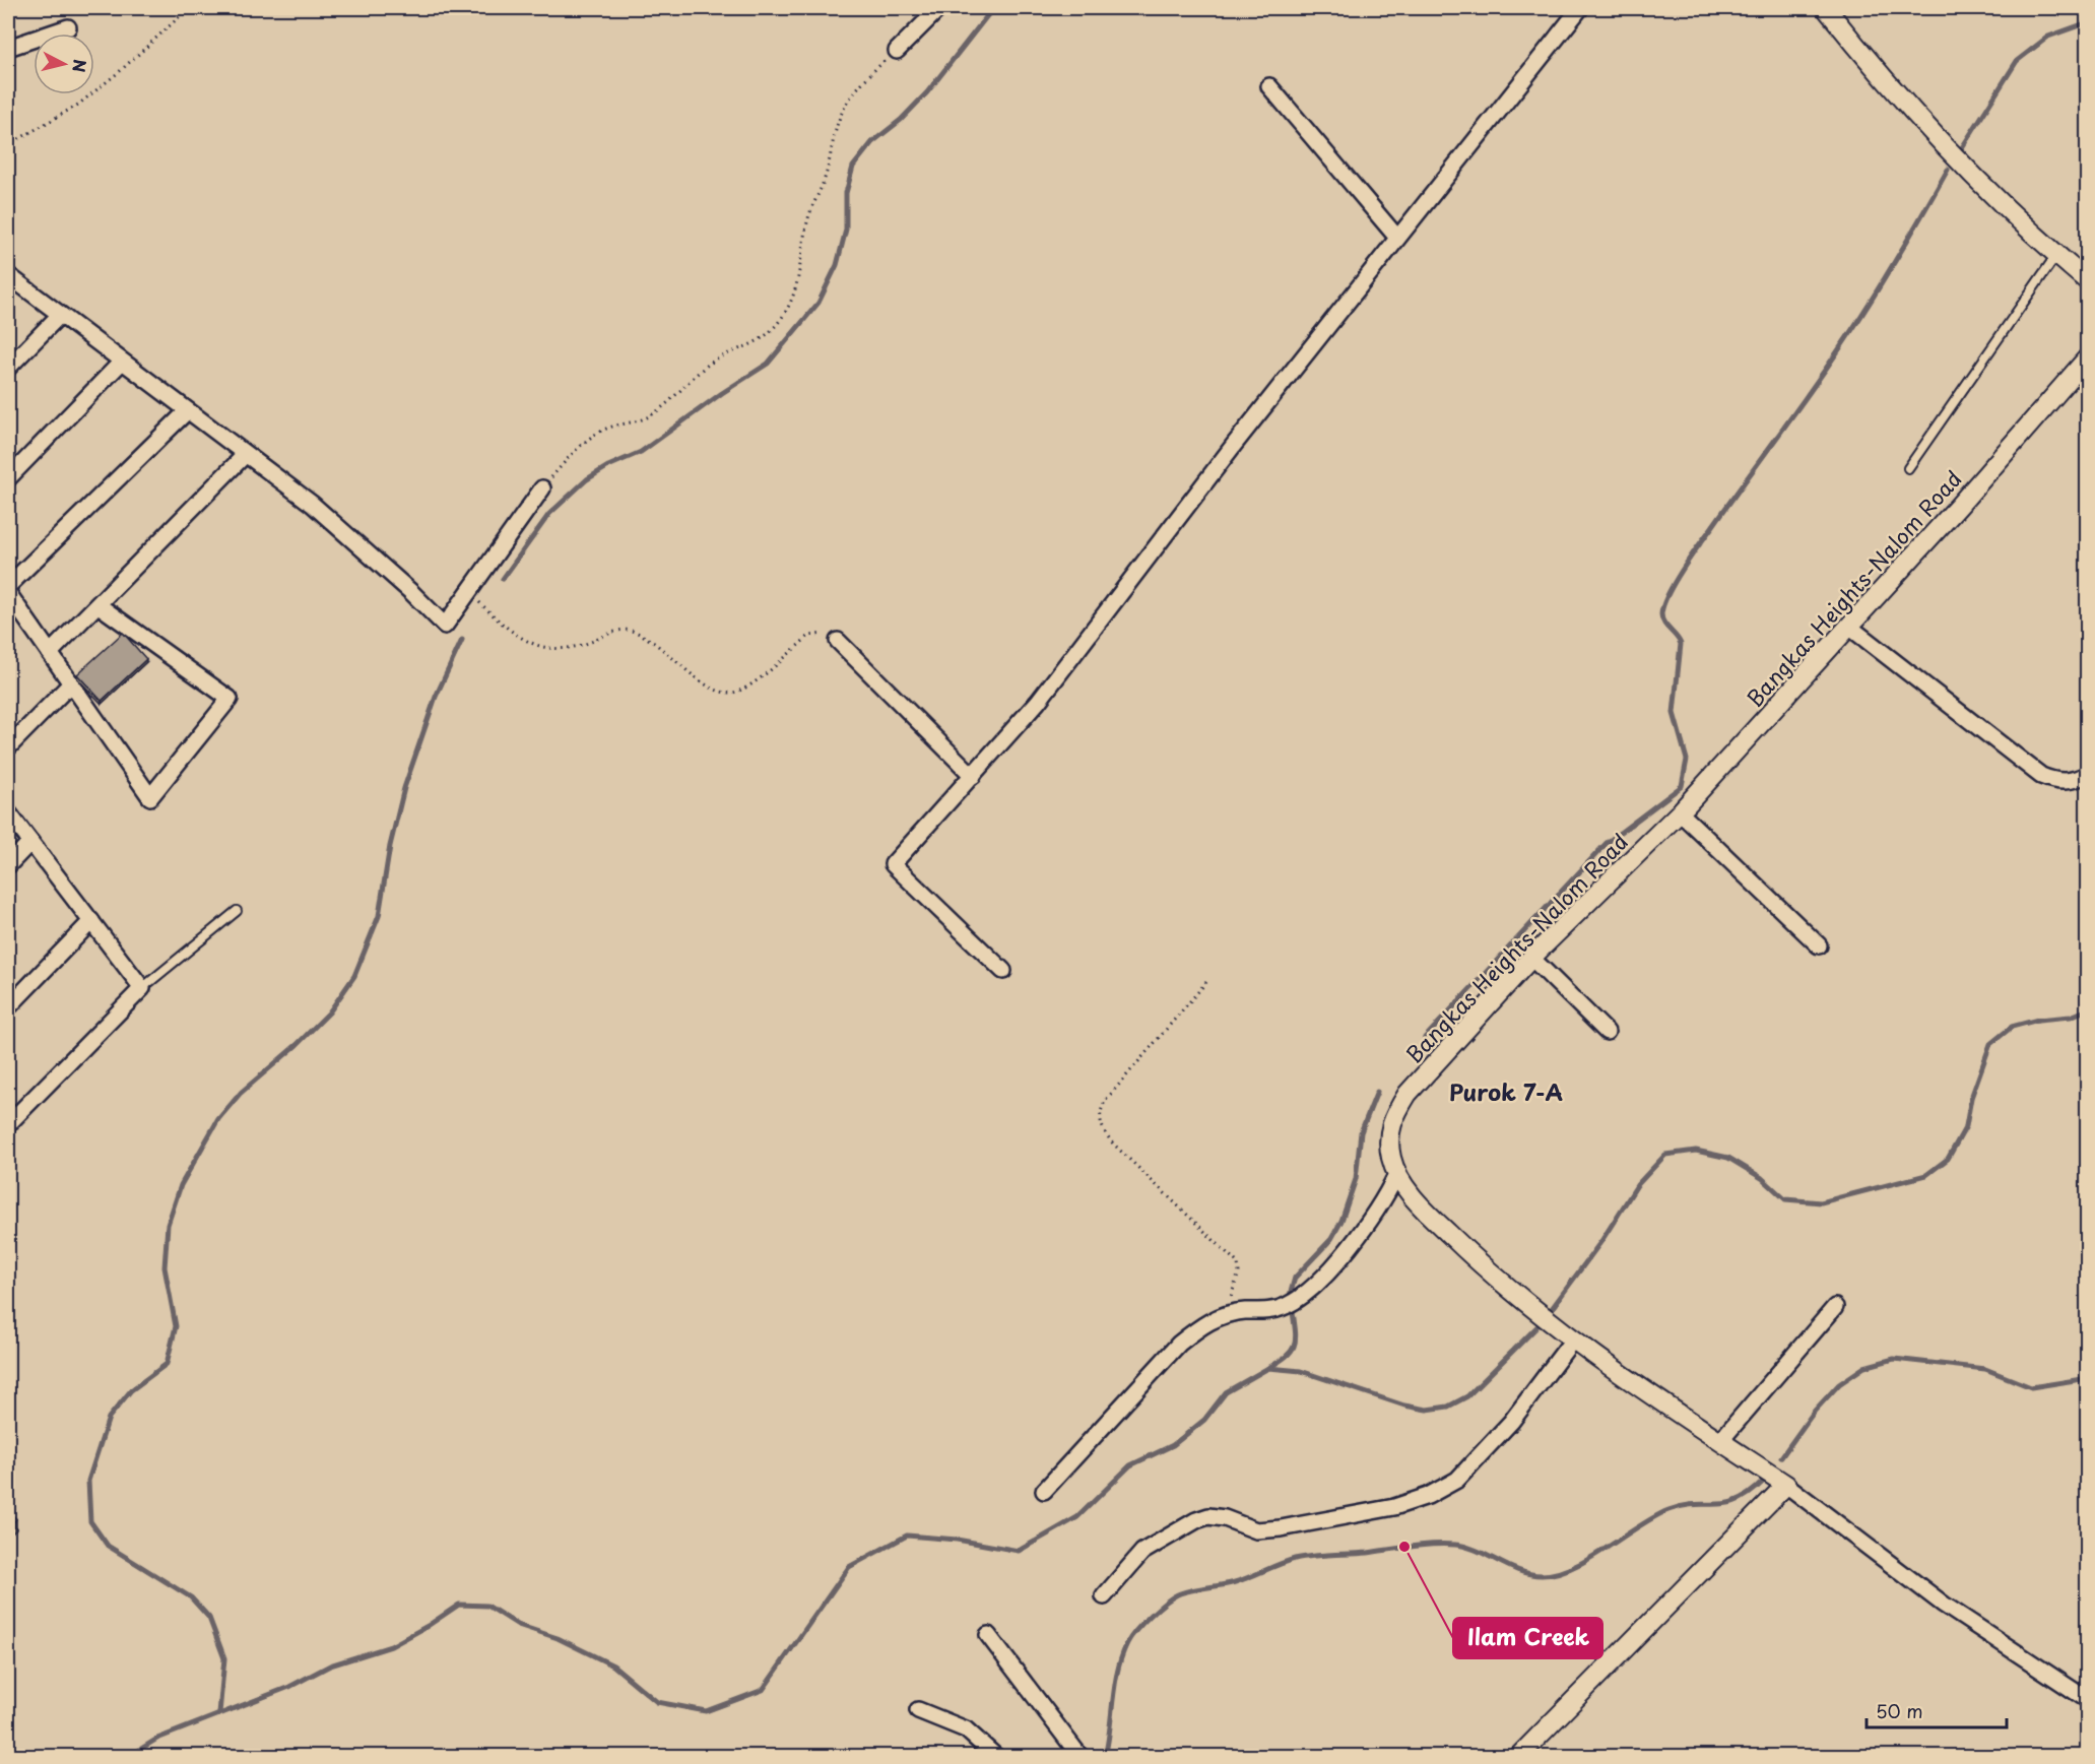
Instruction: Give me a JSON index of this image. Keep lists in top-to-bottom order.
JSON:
{
  "streets": {
    "street": ["Bangkas Heights-Nalom Road"]
  },
  "districts": ["Purok 7-A"],
  "places": ["Ilam Creek"],
  "scale_bar": "50 m",
  "north": "right"
}
